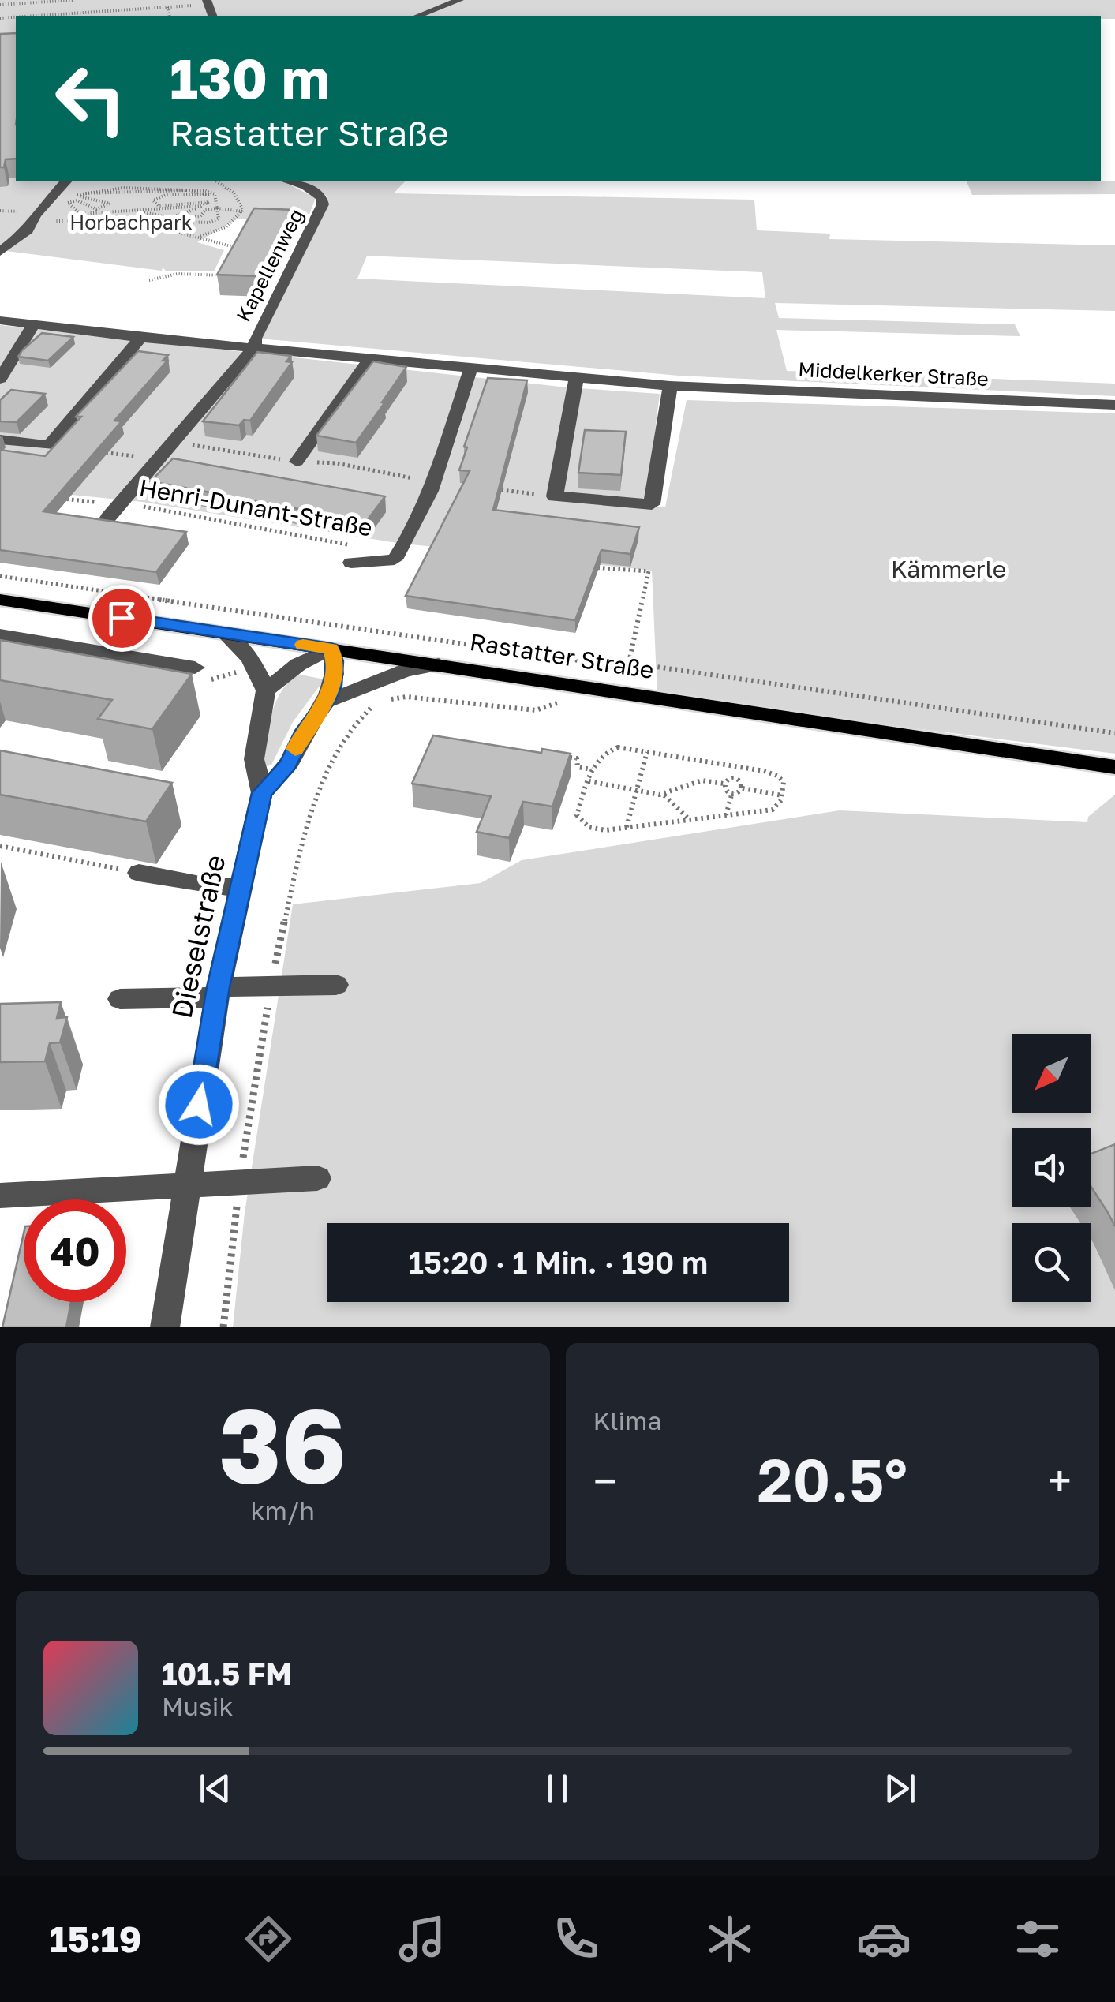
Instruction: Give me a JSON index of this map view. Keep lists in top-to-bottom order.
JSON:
{
  "streets": {
    "main road": ["Rastatter Straße"],
    "street": ["Kapellenweg", "Middelkerker Straße", "Dieselstraße"],
    "path": ["Henri-Dunant-Straße"]
  },
  "crossings": [
    ["Kapellenweg", "Middelkerker Straße"],
    ["Rastatter Straße", "Dieselstraße"]
  ],
  "parks": ["Horbachpark", "Kämmerle"],
  "north": "bottom left",
  "page": {
    "turn": ["130 m", "Rastatter Straße"],
    "limit": "40",
    "trip": "15:20 · 1 Min. · 190 m",
    "tile": [
      ["36", "km/h"],
      "Klima"
    ],
    "heat": ["−", "20.5°", "+"],
    "song": ["101.5 FM", "Musik"],
    "tabs": "15:19"
  }
}
